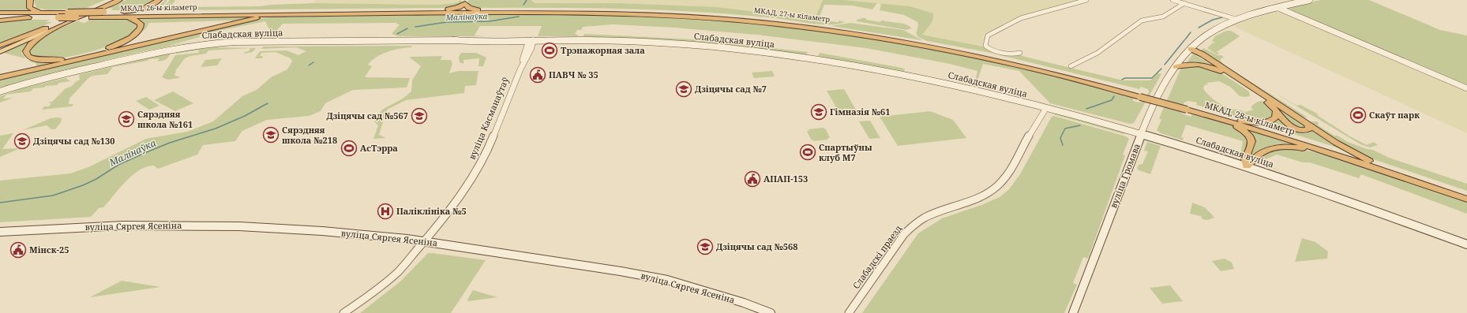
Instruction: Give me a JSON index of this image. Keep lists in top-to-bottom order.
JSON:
{
  "streets": {
    "highway": ["МКАД, 26-ы кіламетр", "МКАД, 27-ы кіламетр", "МКАД, 28-ы кіламетр"],
    "main road": ["Слабадская вуліца", "вуліца Громава", "вуліца Сяргея Ясеніна"],
    "street": ["вуліца Касманаўтаў", "Слабадскі праезд"]
  },
  "crossings": [
    ["МКАД, 26-ы кіламетр", "МКАД, 27-ы кіламетр"],
    ["МКАД, 27-ы кіламетр", "МКАД, 28-ы кіламетр"],
    ["Слабадская вуліца", "вуліца Касманаўтаў"],
    ["Слабадская вуліца", "вуліца Громава"],
    ["Слабадская вуліца", "Слабадскі праезд"],
    ["вуліца Касманаўтаў", "вуліца Сяргея Ясеніна"]
  ],
  "water": ["Малінаўка"],
  "places": {
    "sports": [
      "Трэнажорная зала",
      "Скаўт парк",
      "АсТэрра",
      "Спартыўны клуб М7"
    ],
    "public building": ["ПАВЧ № 35", "АПАП-153", "Мінск-25"],
    "school or university": [
      "Дзіцячы сад №7",
      "Гімназія №61",
      "Дзіцячы сад №567",
      "Сярэдняя школа №161",
      "Сярэдняя школа №218",
      "Дзіцячы сад №130",
      "Дзіцячы сад №568"
    ],
    "hospital": ["Паліклініка №5"]
  }
}
